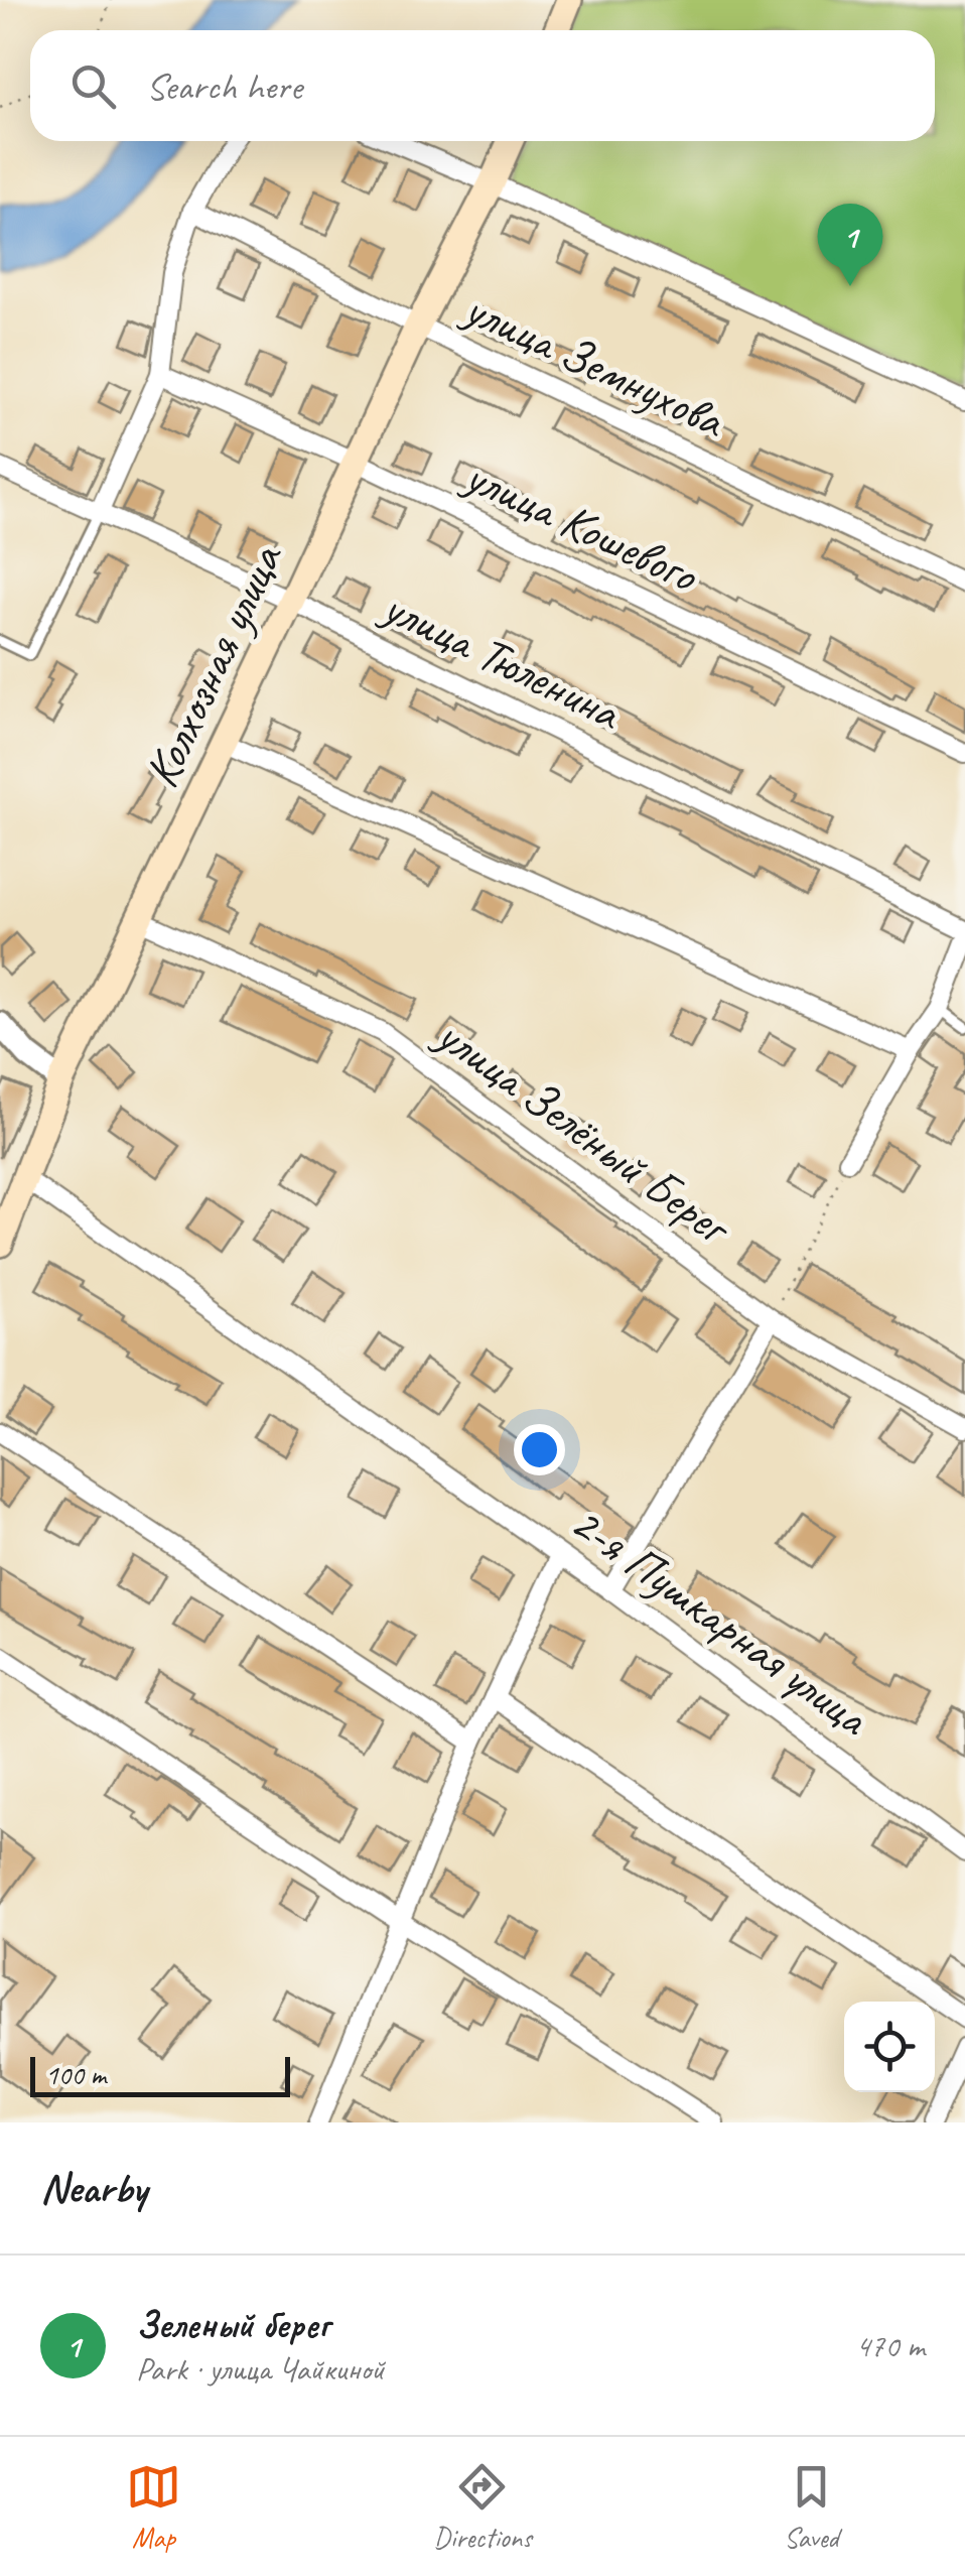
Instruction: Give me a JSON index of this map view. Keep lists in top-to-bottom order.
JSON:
{
  "streets": {
    "main road": ["Колхозная улица"],
    "street": [
      "улица Земнухова",
      "улица Кошевого",
      "улица Тюленина",
      "улица Зелёный Берег",
      "2-я Пушкарная улица"
    ]
  },
  "crossings": [
    ["улица Земнухова", "Колхозная улица"],
    ["улица Кошевого", "Колхозная улица"],
    ["улица Тюленина", "Колхозная улица"],
    ["Колхозная улица", "улица Зелёный Берег"],
    ["Колхозная улица", "2-я Пушкарная улица"]
  ],
  "scale_bar": "100 m",
  "page": {
    "search": "Search here",
    "pins": "1",
    "scale": "100 m",
    "heading": "Nearby",
    "list": [
      {
        "mark": "1",
        "name": "Зеленый берег",
        "note": "Park · улица Чайкиной",
        "value": "470 m"
      }
    ],
    "nav": ["Map", "Directions", "Saved"]
  }
}
